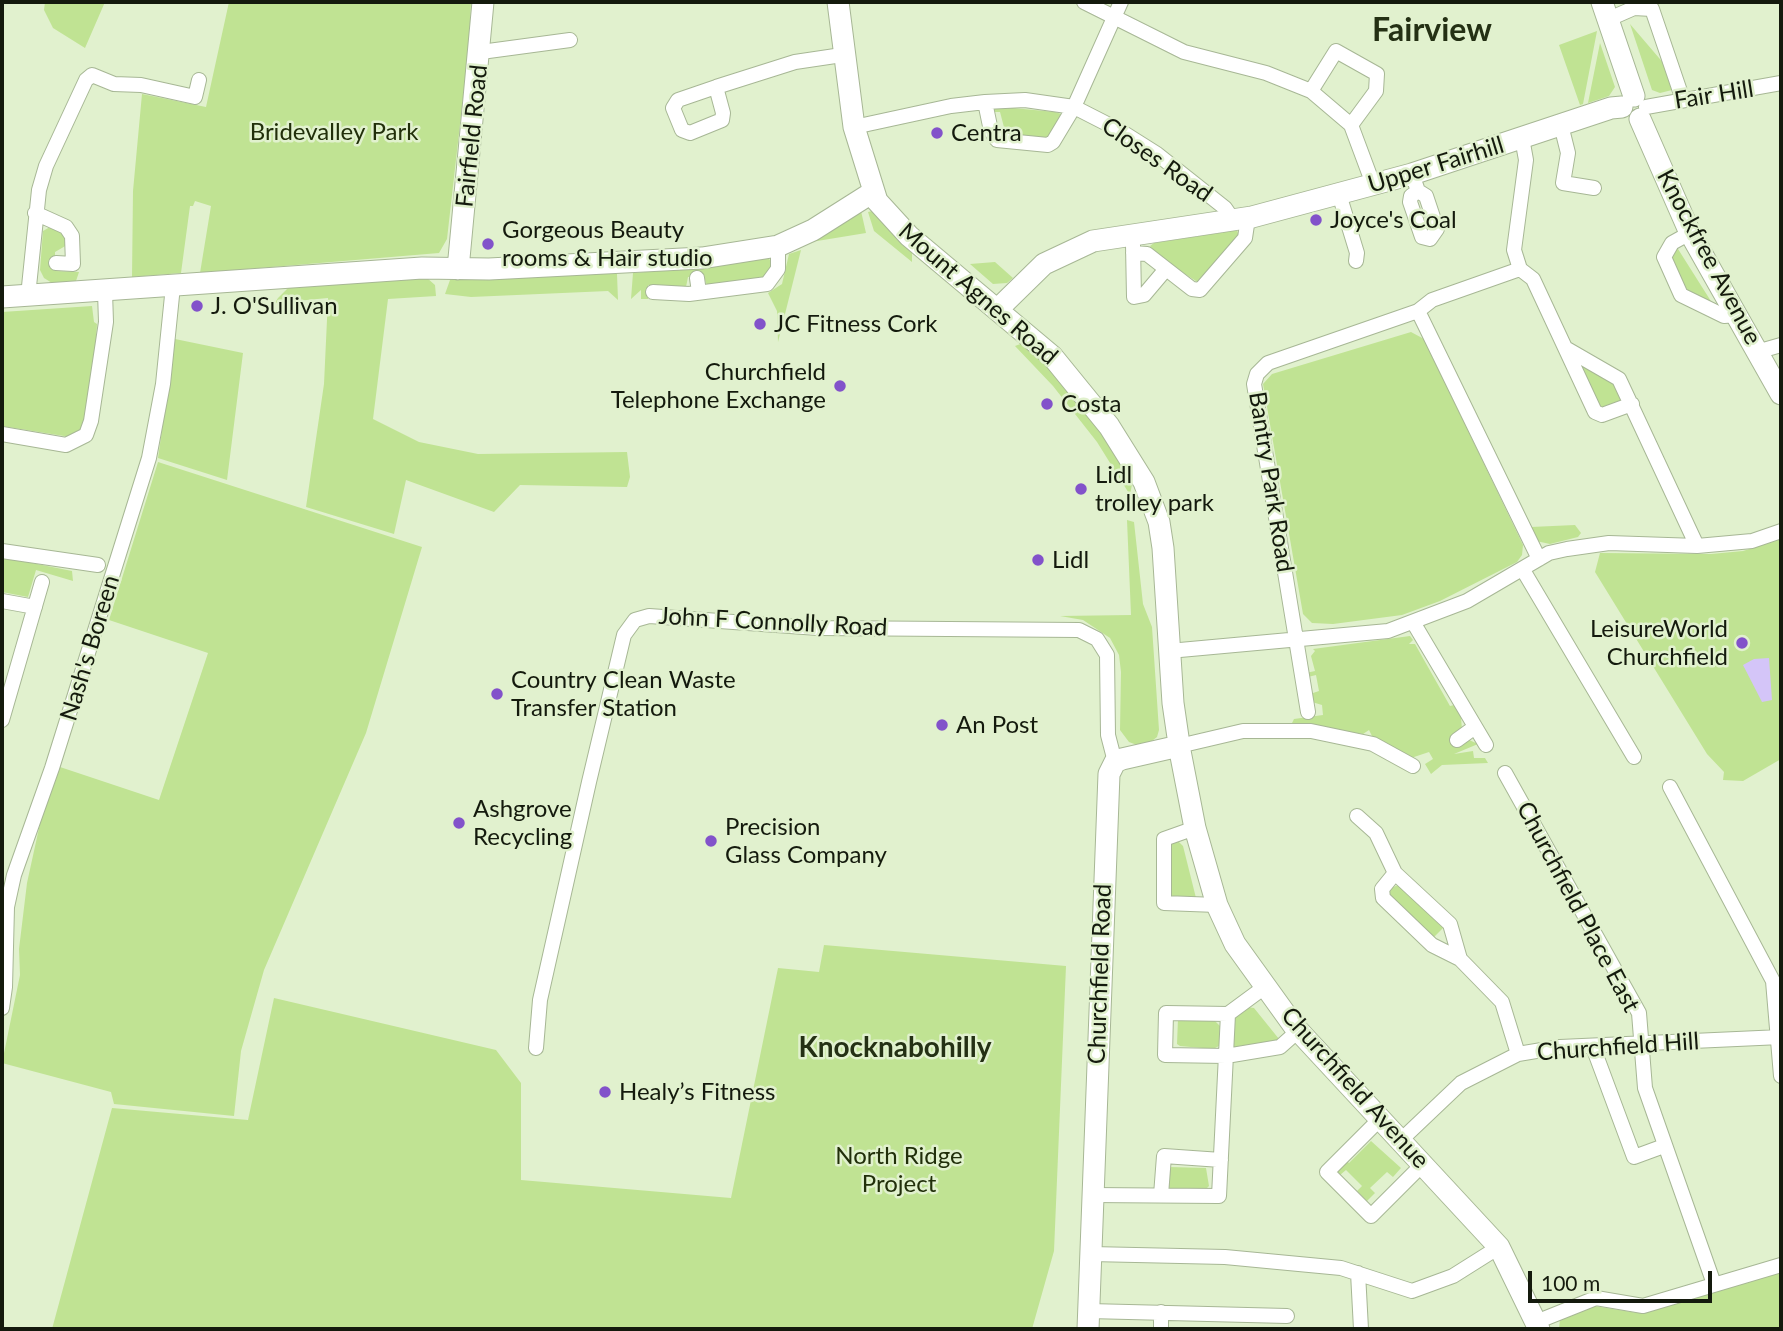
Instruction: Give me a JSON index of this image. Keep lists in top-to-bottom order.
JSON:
{
  "streets": {
    "street": [
      "Fair Hill",
      "Fairfield Road",
      "Closes Road",
      "Upper Fairhill",
      "Knockfree Avenue",
      "Mount Agnes Road",
      "Bantry Park Road",
      "John F Connolly Road",
      "Nash's Boreen",
      "Churchfield Place East",
      "Churchfield Road",
      "Churchfield Hill",
      "Churchfield Avenue"
    ]
  },
  "crossings": [
    ["Fair Hill", "Upper Fairhill"],
    ["Fair Hill", "Knockfree Avenue"],
    ["Closes Road", "Upper Fairhill"],
    ["Upper Fairhill", "Knockfree Avenue"],
    ["Upper Fairhill", "Mount Agnes Road"],
    ["Mount Agnes Road", "Churchfield Avenue"],
    ["John F Connolly Road", "Churchfield Road"],
    ["Churchfield Place East", "Churchfield Hill"],
    ["Churchfield Hill", "Churchfield Avenue"]
  ],
  "districts": ["Fairview", "Knocknabohilly"],
  "parks": ["Bridevalley Park", "North Ridge Project"],
  "places": [
    "Centra",
    "Joyce's Coal",
    "Gorgeous Beauty rooms & Hair studio",
    "J. O'Sullivan",
    "JC Fitness Cork",
    "Churchfield Telephone Exchange",
    "Costa",
    "Lidl trolley park",
    "Lidl",
    "LeisureWorld Churchfield",
    "Country Clean Waste Transfer Station",
    "An Post",
    "Ashgrove Recycling",
    "Precision Glass Company",
    "Healy’s Fitness"
  ],
  "scale_bar": "100 m"
}
